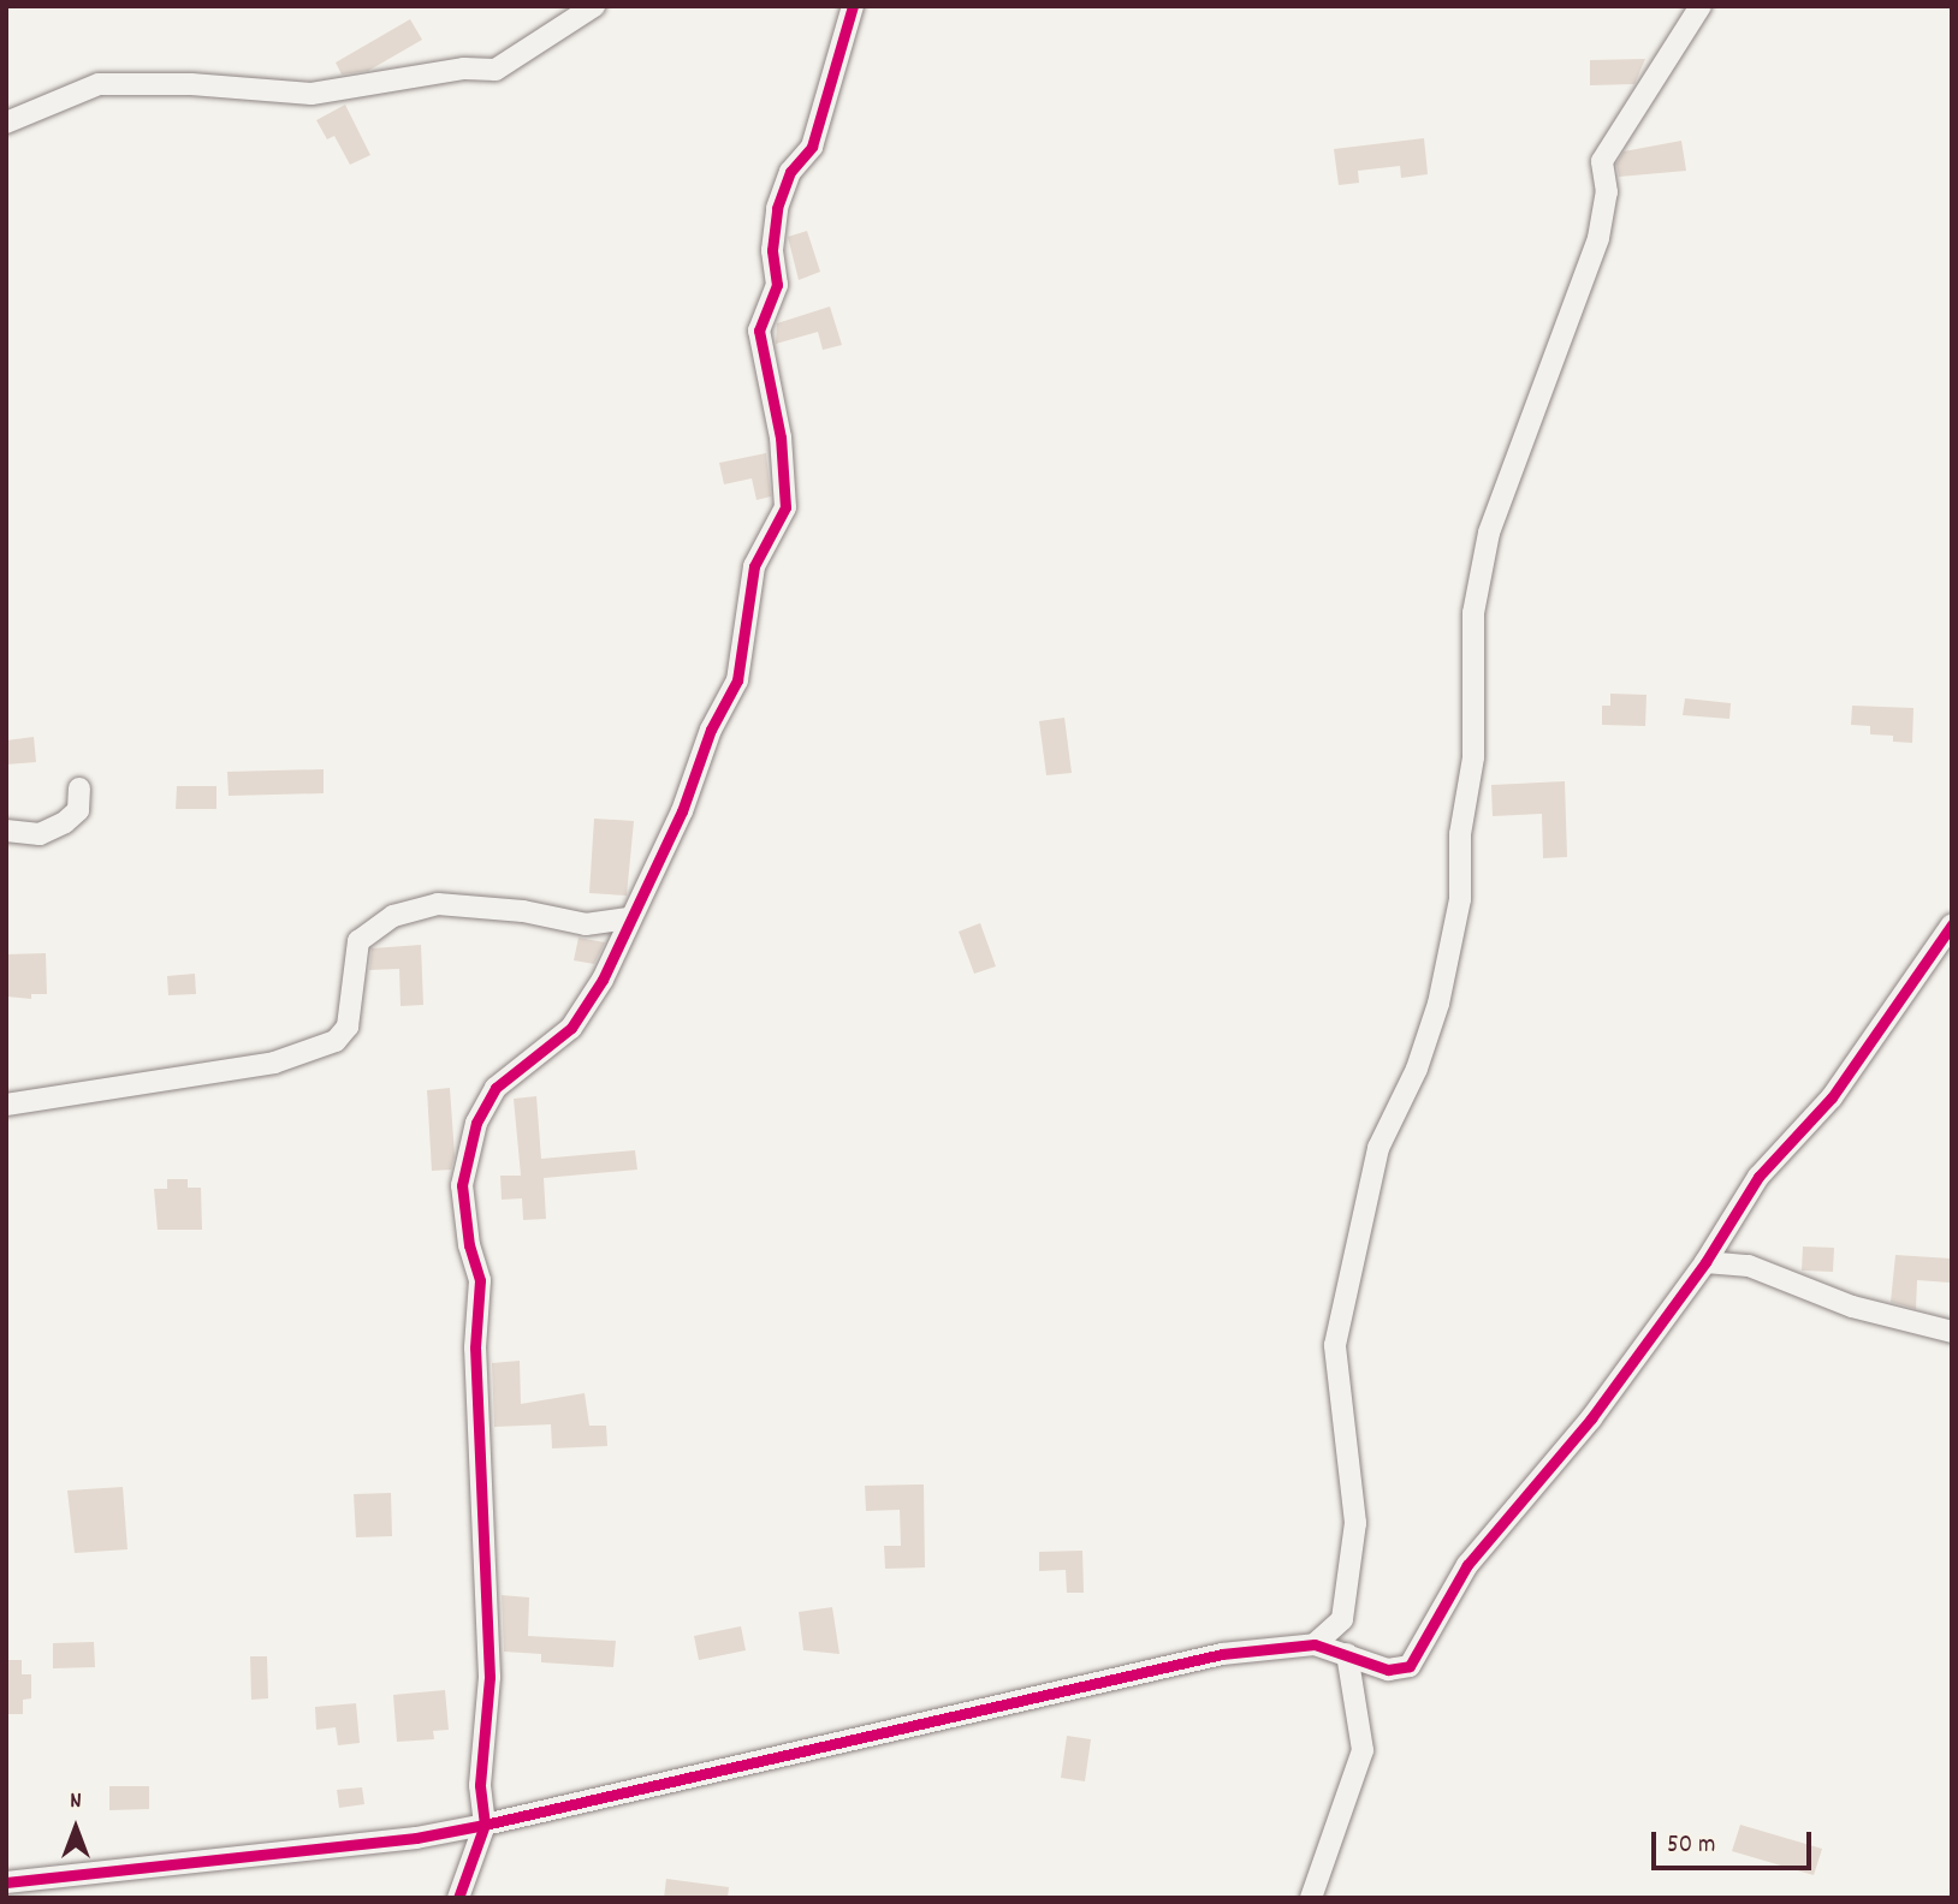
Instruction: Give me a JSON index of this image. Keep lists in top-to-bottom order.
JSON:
{
  "scale_bar": "50 m",
  "north": "top"
}
